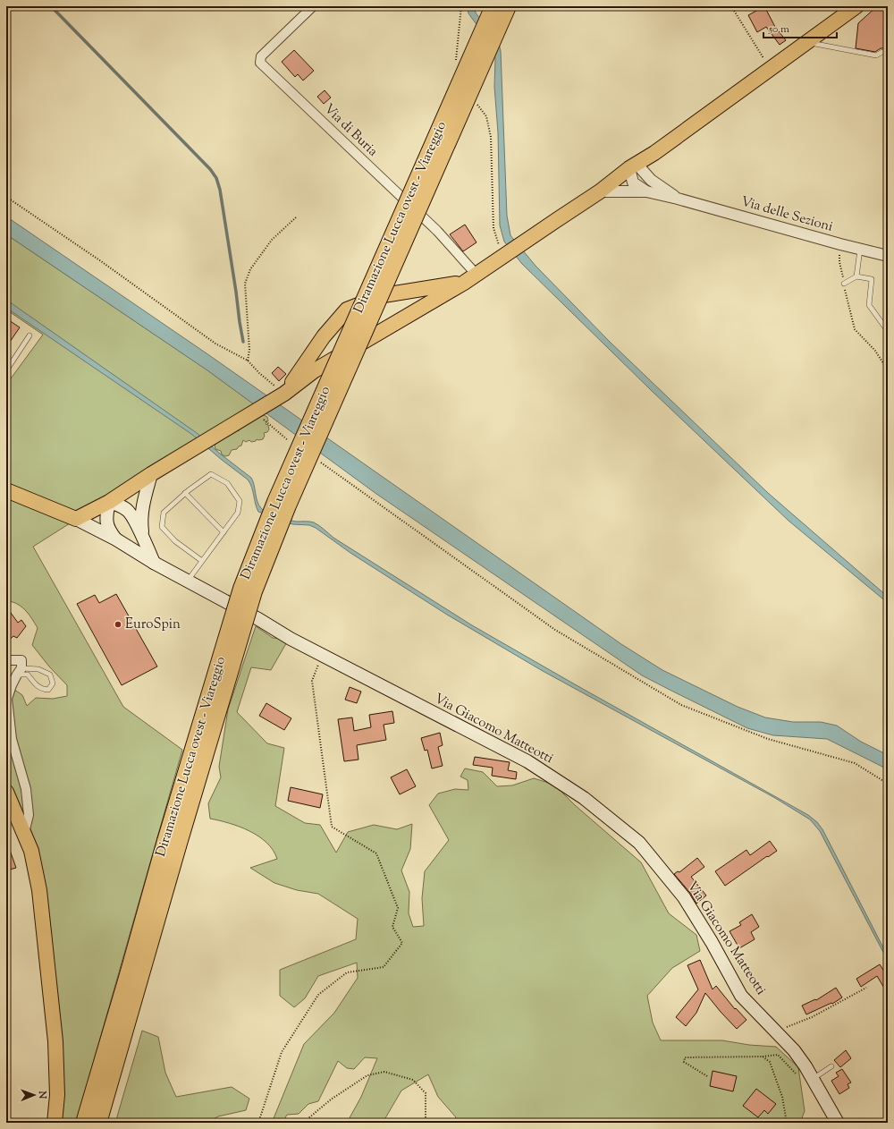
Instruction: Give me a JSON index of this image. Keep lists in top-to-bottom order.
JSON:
{
  "streets": {
    "highway": ["Diramazione Lucca ovest - Viareggio"],
    "main road": ["Via Giacomo Matteotti"],
    "street": ["Via di Buria", "Via delle Sezioni"]
  },
  "places": ["EuroSpin"],
  "scale_bar": "50 m",
  "north": "right"
}
